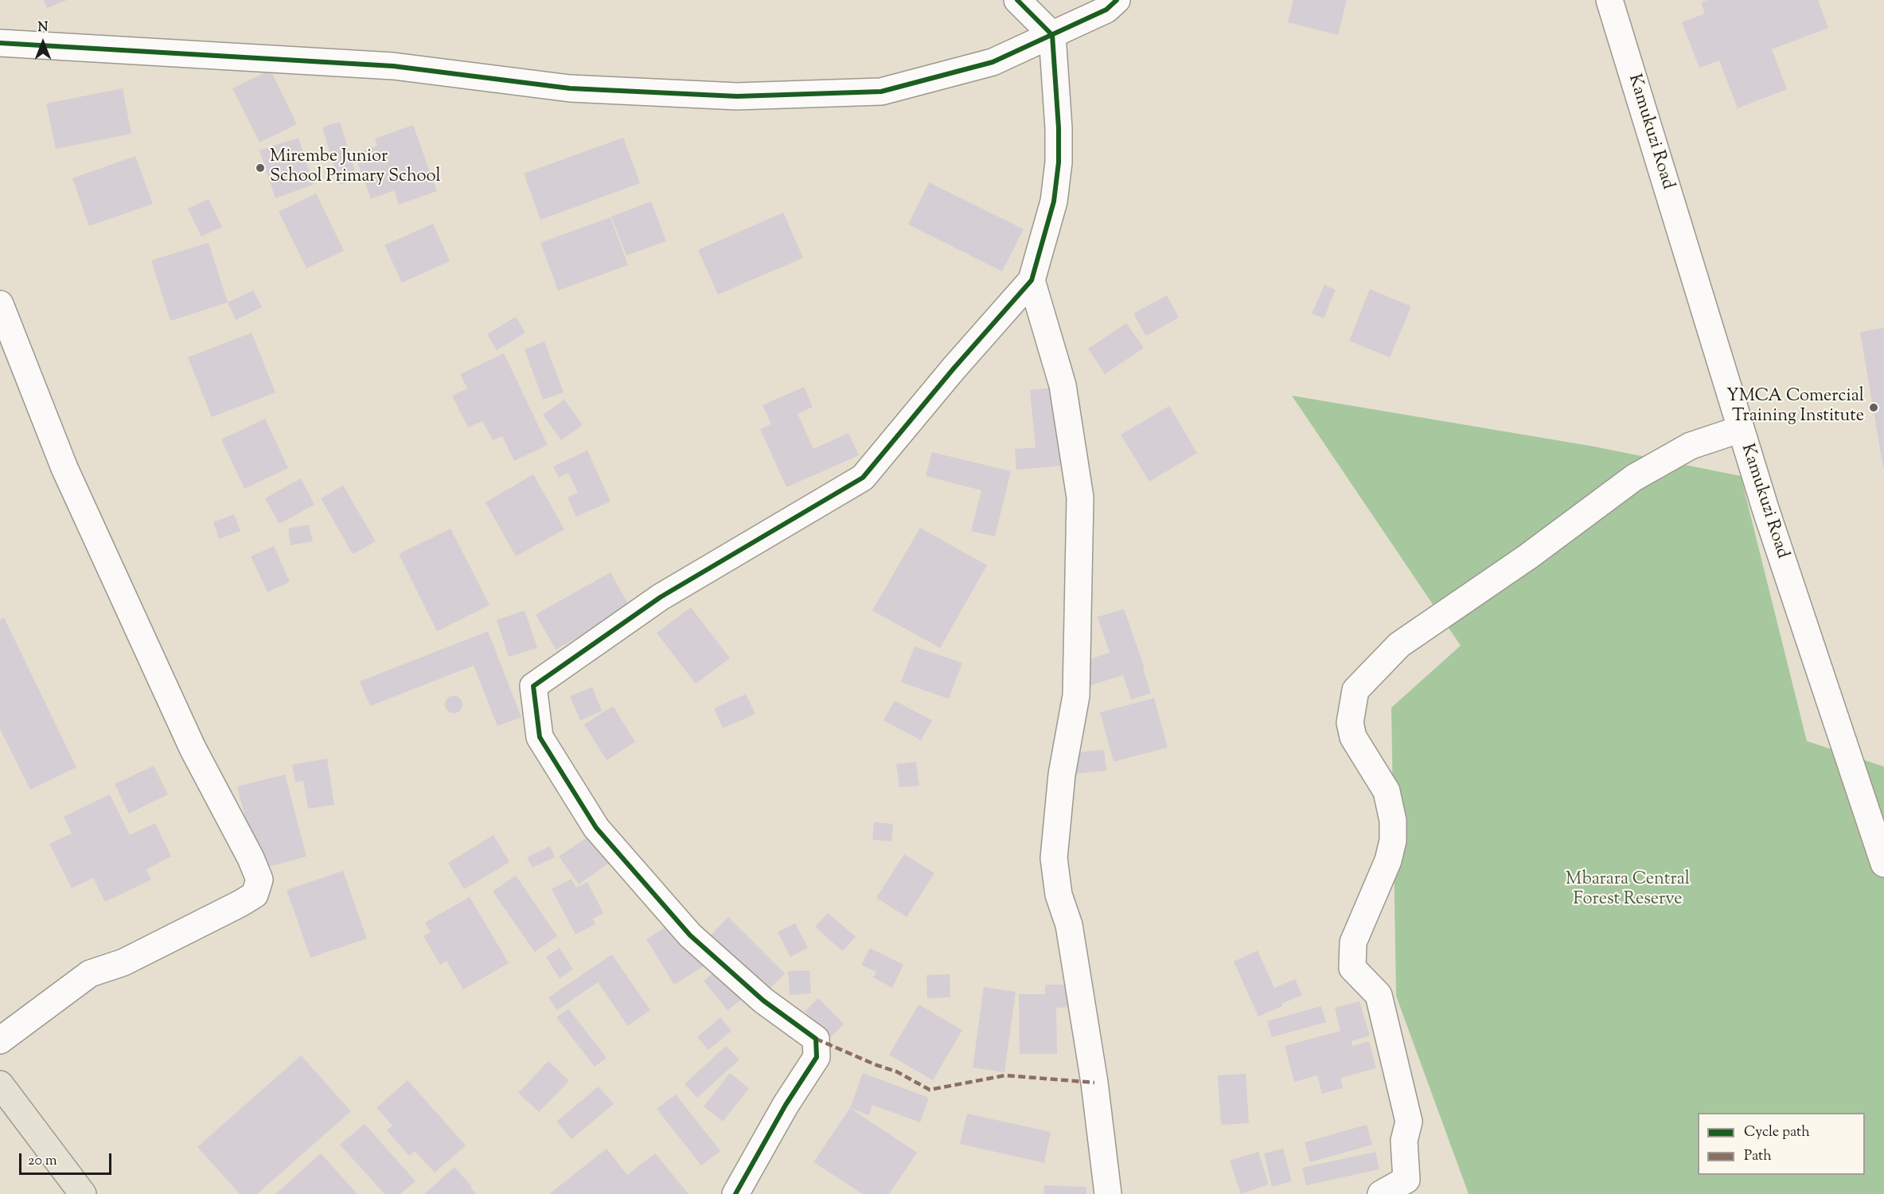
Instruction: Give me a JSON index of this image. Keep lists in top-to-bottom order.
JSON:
{
  "streets": {
    "street": ["Kamukuzi Road"]
  },
  "parks": ["Mbarara Central Forest Reserve"],
  "places": ["Mirembe Junior School Primary School", "YMCA Comercial Training Institute"],
  "legend": ["Cycle path", "Path"],
  "scale_bar": "20 m",
  "north": "top"
}
